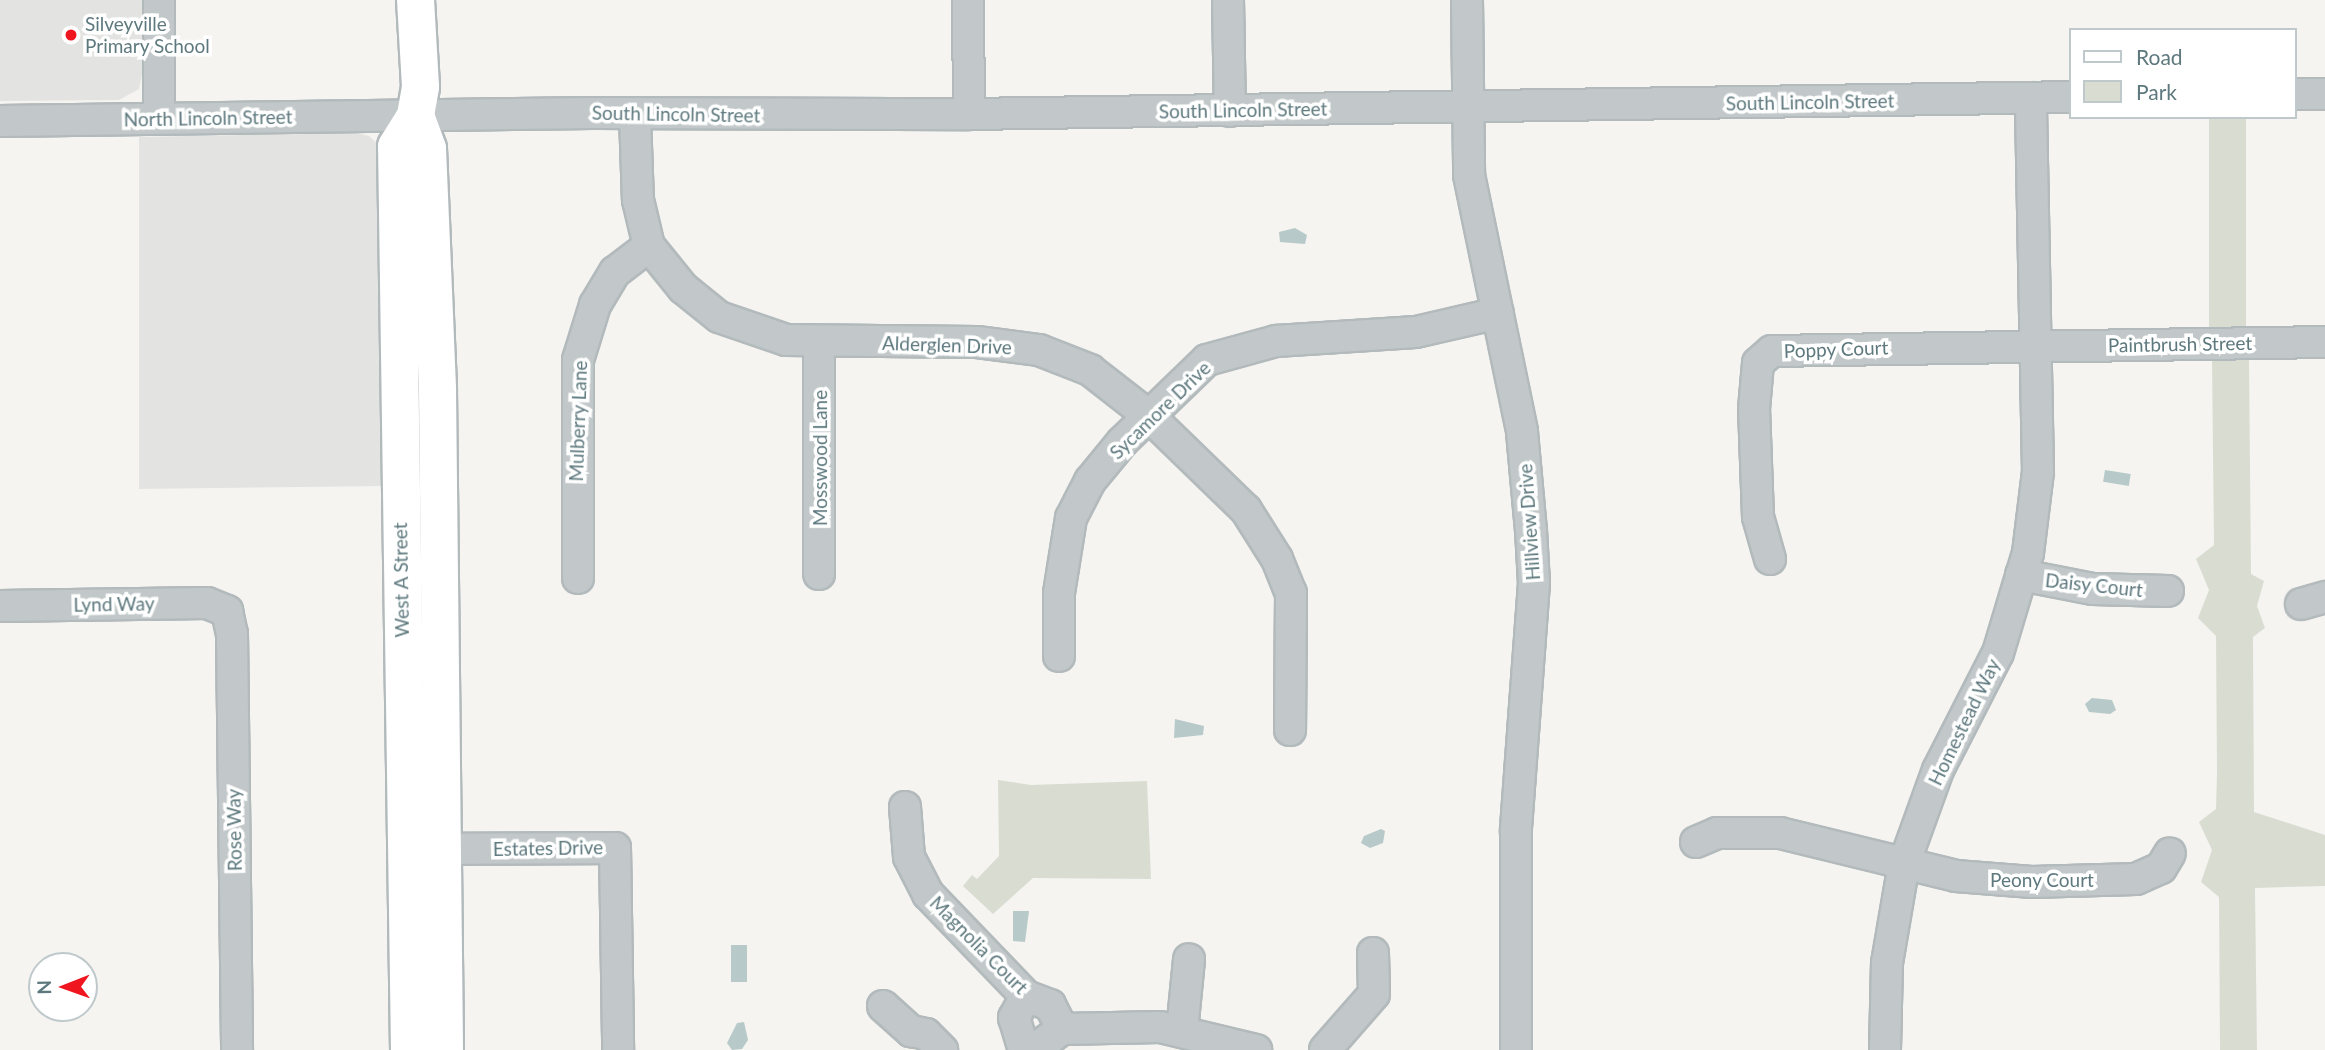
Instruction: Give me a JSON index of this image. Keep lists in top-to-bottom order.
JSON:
{
  "streets": {
    "main road": ["West A Street"],
    "street": [
      "South Lincoln Street",
      "North Lincoln Street",
      "Paintbrush Street",
      "Alderglen Drive",
      "Poppy Court",
      "Sycamore Drive",
      "Mulberry Lane",
      "Mosswood Lane",
      "Hillview Drive",
      "Daisy Court",
      "Lynd Way",
      "Homestead Way",
      "Rose Way",
      "Estates Drive",
      "Peony Court",
      "Magnolia Court"
    ]
  },
  "crossings": [
    ["South Lincoln Street", "North Lincoln Street"],
    ["South Lincoln Street", "Alderglen Drive"],
    ["South Lincoln Street", "Hillview Drive"],
    ["South Lincoln Street", "West A Street"],
    ["South Lincoln Street", "Homestead Way"],
    ["North Lincoln Street", "West A Street"],
    ["Paintbrush Street", "Poppy Court"],
    ["Paintbrush Street", "Homestead Way"],
    ["Alderglen Drive", "Sycamore Drive"],
    ["Alderglen Drive", "Mulberry Lane"],
    ["Alderglen Drive", "Mosswood Lane"],
    ["Poppy Court", "Homestead Way"],
    ["Sycamore Drive", "Hillview Drive"],
    ["West A Street", "Estates Drive"],
    ["Daisy Court", "Homestead Way"],
    ["Lynd Way", "Rose Way"],
    ["Homestead Way", "Peony Court"]
  ],
  "places": ["Silveyville Primary School"],
  "legend": ["Road", "Park"],
  "north": "left"
}
